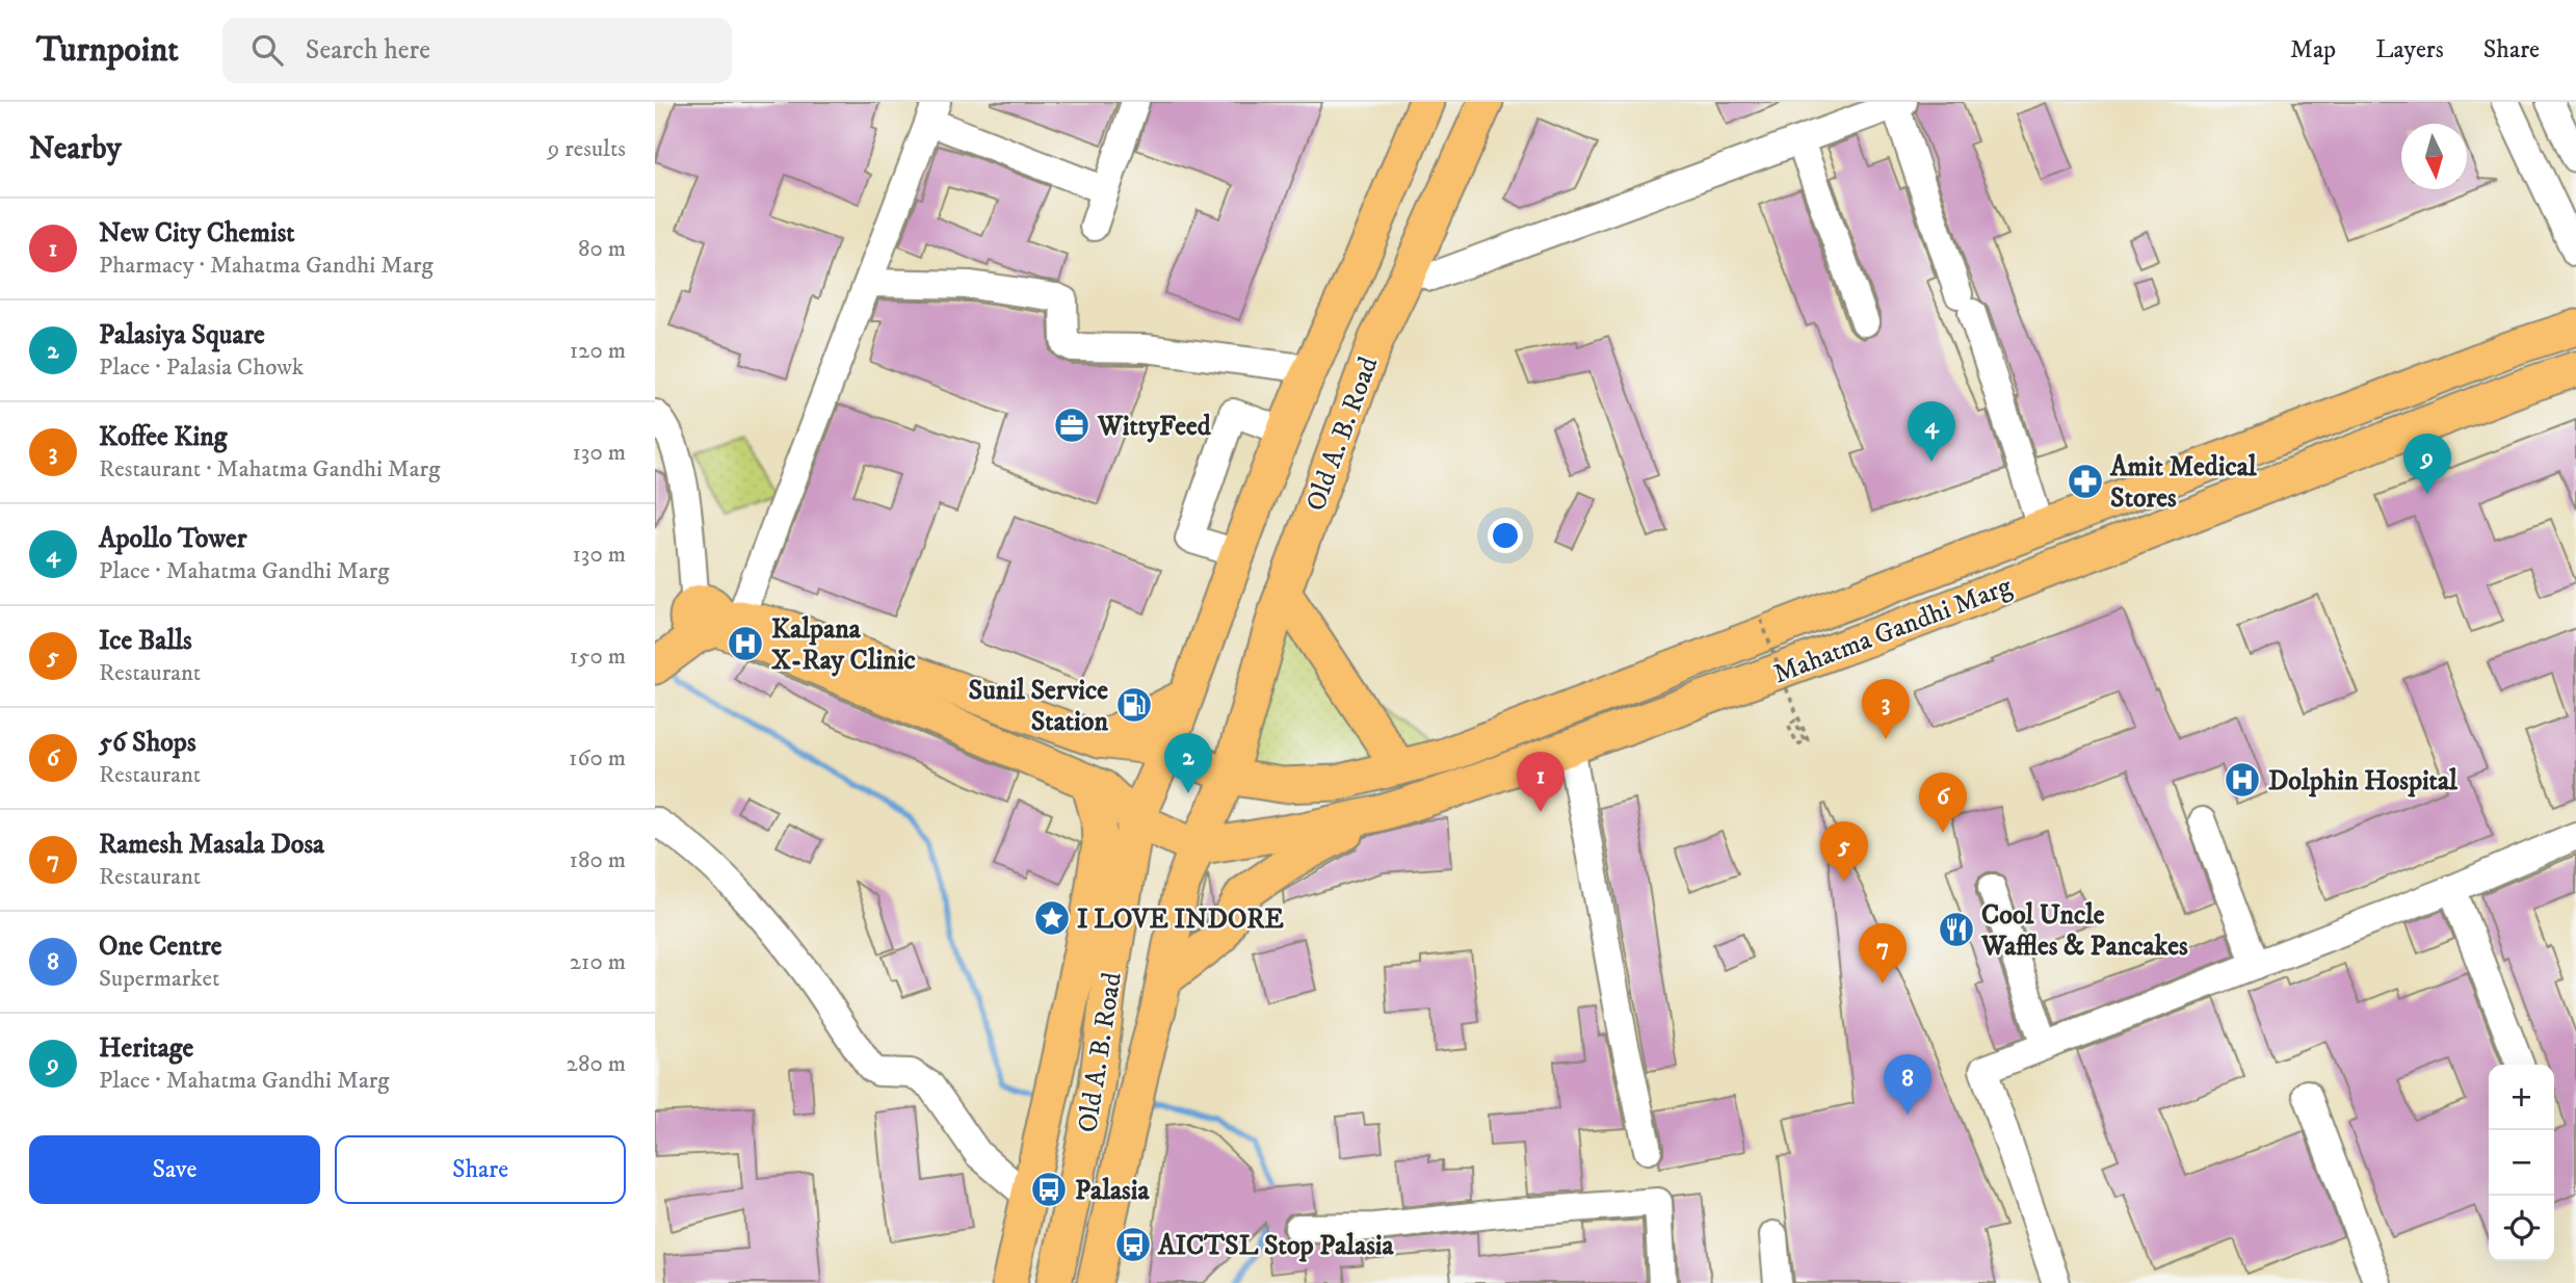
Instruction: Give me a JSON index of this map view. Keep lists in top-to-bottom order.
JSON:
{
  "streets": {
    "main road": ["Old A. B. Road", "Mahatma Gandhi Marg"]
  },
  "crossings": [
    ["Old A. B. Road", "Mahatma Gandhi Marg"]
  ],
  "places": {
    "office": ["WittyFeed"],
    "pharmacy": ["Amit Medical Stores"],
    "hospital": ["Kalpana X-Ray Clinic", "Dolphin Hospital"],
    "fuel station": ["Sunil Service Station"],
    "place": ["I LOVE INDORE"],
    "restaurant": ["Cool Uncle Waffles & Pancakes"],
    "bus stop": ["Palasia", "AICTSL Stop Palasia"]
  },
  "north": "bottom",
  "page": {
    "header": "Turnpoint",
    "search": "Search here",
    "nav": ["Map", "Layers", "Share"],
    "heading": ["Nearby", "9 results"],
    "list": [
      {
        "mark": "1",
        "name": "New City Chemist",
        "note": "Pharmacy · Mahatma Gandhi Marg",
        "value": "80 m"
      },
      {
        "mark": "2",
        "name": "Palasiya Square",
        "note": "Place · Palasia Chowk",
        "value": "120 m"
      },
      {
        "mark": "3",
        "name": "Koffee King",
        "note": "Restaurant · Mahatma Gandhi Marg",
        "value": "130 m"
      },
      {
        "mark": "4",
        "name": "Apollo Tower",
        "note": "Place · Mahatma Gandhi Marg",
        "value": "130 m"
      },
      {
        "mark": "5",
        "name": "Ice Balls",
        "note": "Restaurant",
        "value": "150 m"
      },
      {
        "mark": "6",
        "name": "56 Shops",
        "note": "Restaurant",
        "value": "160 m"
      },
      {
        "mark": "7",
        "name": "Ramesh Masala Dosa",
        "note": "Restaurant",
        "value": "180 m"
      },
      {
        "mark": "8",
        "name": "One Centre",
        "note": "Supermarket",
        "value": "210 m"
      },
      {
        "mark": "9",
        "name": "Heritage",
        "note": "Place · Mahatma Gandhi Marg",
        "value": "280 m"
      }
    ],
    "pins": [
      "4",
      "9",
      "3",
      "2",
      "1",
      "6",
      "5",
      "7",
      "8"
    ],
    "map_buttons": ["+", "−"],
    "buttons": ["Save", "Share"]
  }
}
